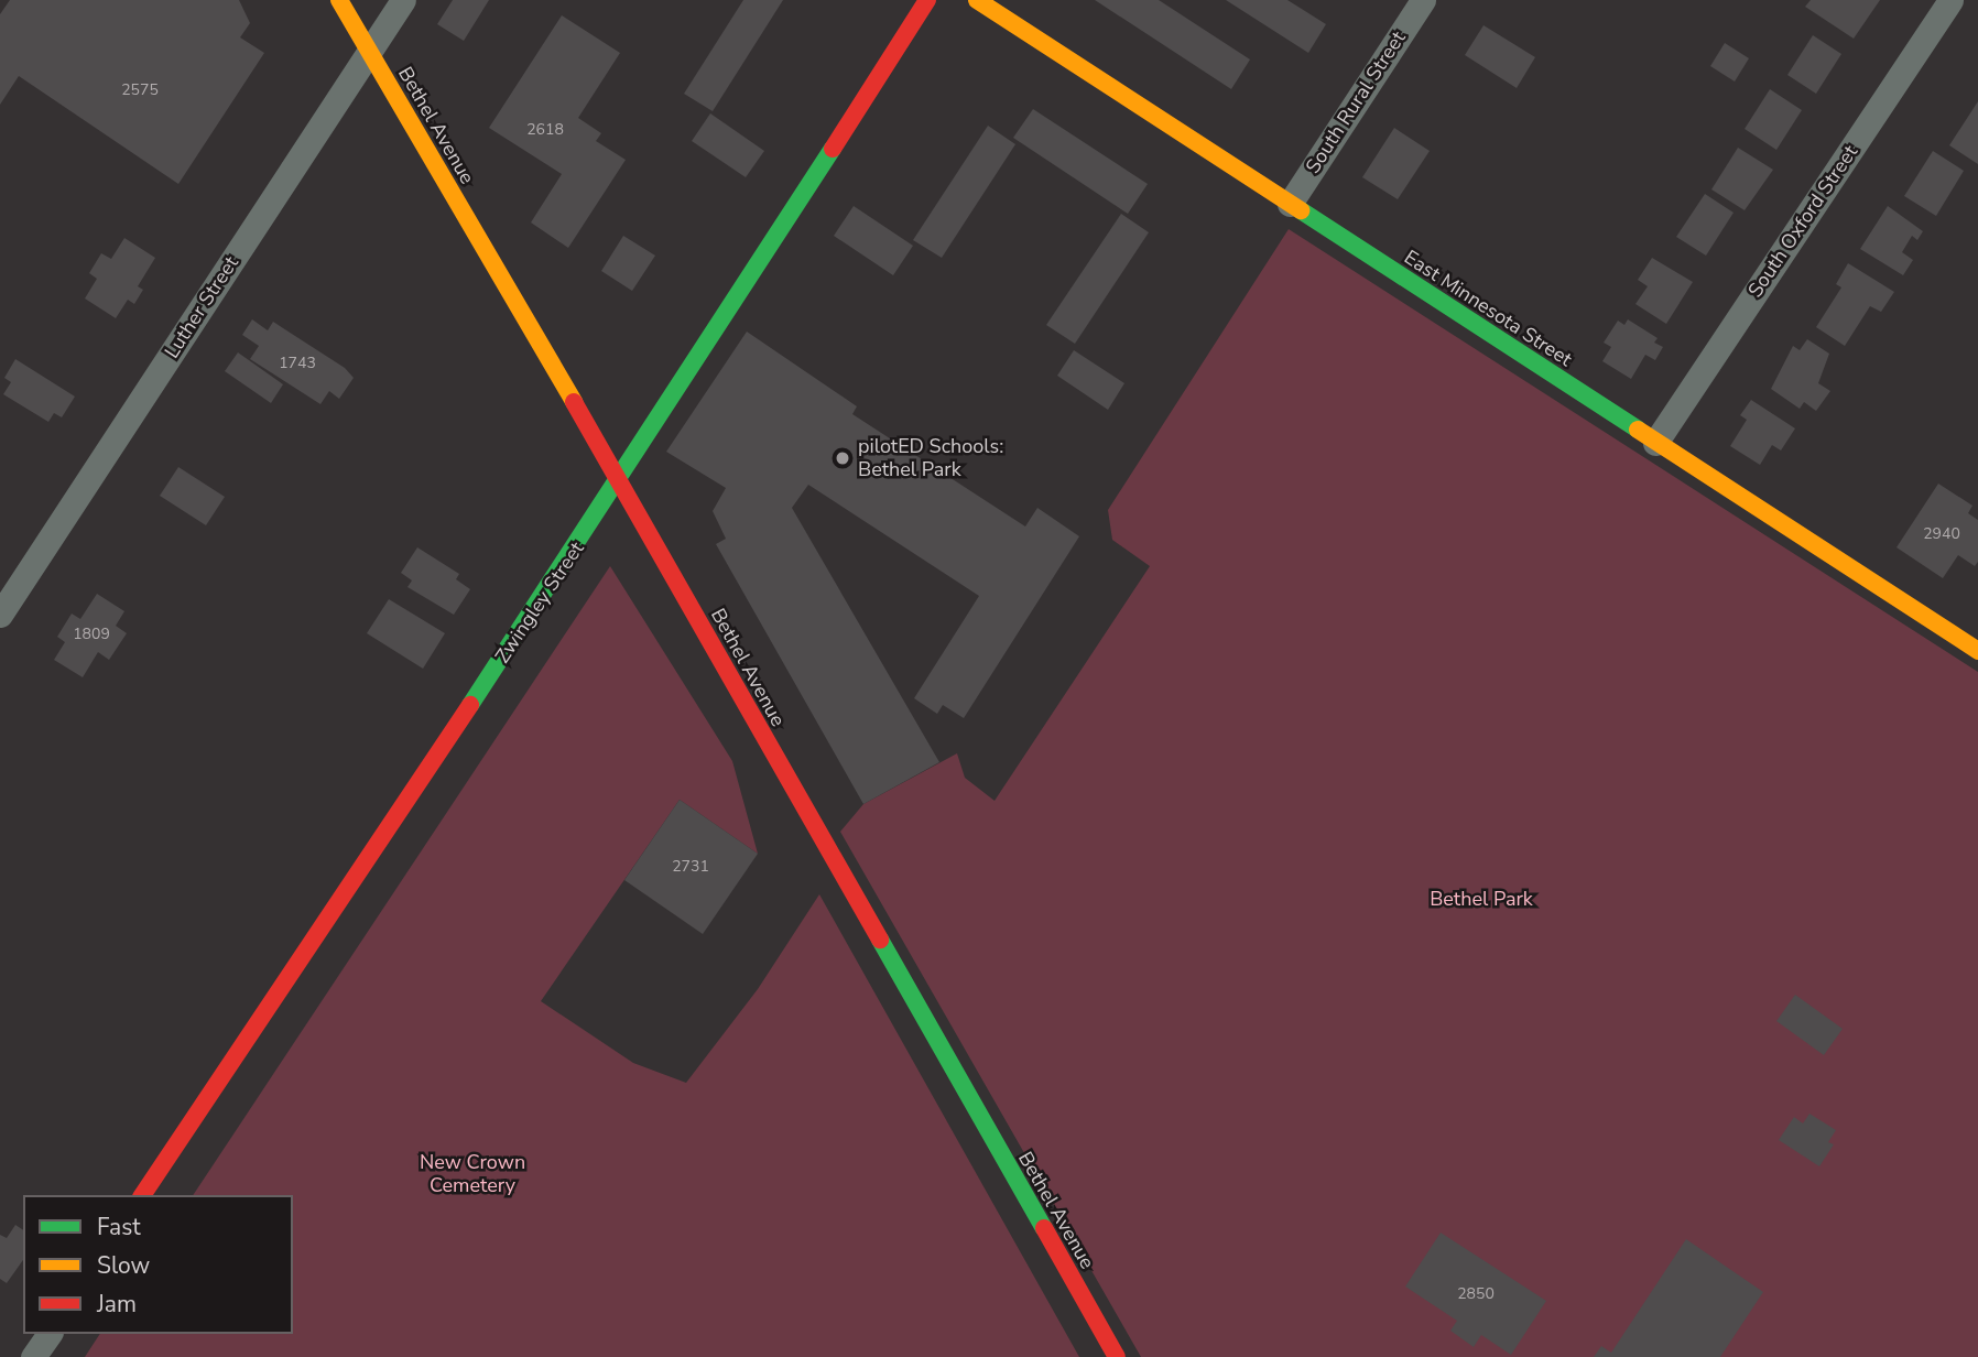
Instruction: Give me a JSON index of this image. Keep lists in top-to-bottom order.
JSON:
{
  "streets": {
    "street": [
      "South Rural Street",
      "Bethel Avenue",
      "South Oxford Street",
      "Luther Street",
      "East Minnesota Street",
      "Zwingley Street"
    ]
  },
  "crossings": [
    ["South Rural Street", "East Minnesota Street"],
    ["Bethel Avenue", "Luther Street"],
    ["Bethel Avenue", "Zwingley Street"],
    ["South Oxford Street", "East Minnesota Street"]
  ],
  "parks": ["Bethel Park", "New Crown Cemetery"],
  "places": ["pilotED Schools: Bethel Park"],
  "house_numbers": [
    "2575",
    "2618",
    "1743",
    "2940",
    "1809",
    "2731",
    "2850"
  ],
  "legend": ["Fast", "Slow", "Jam"]
}
